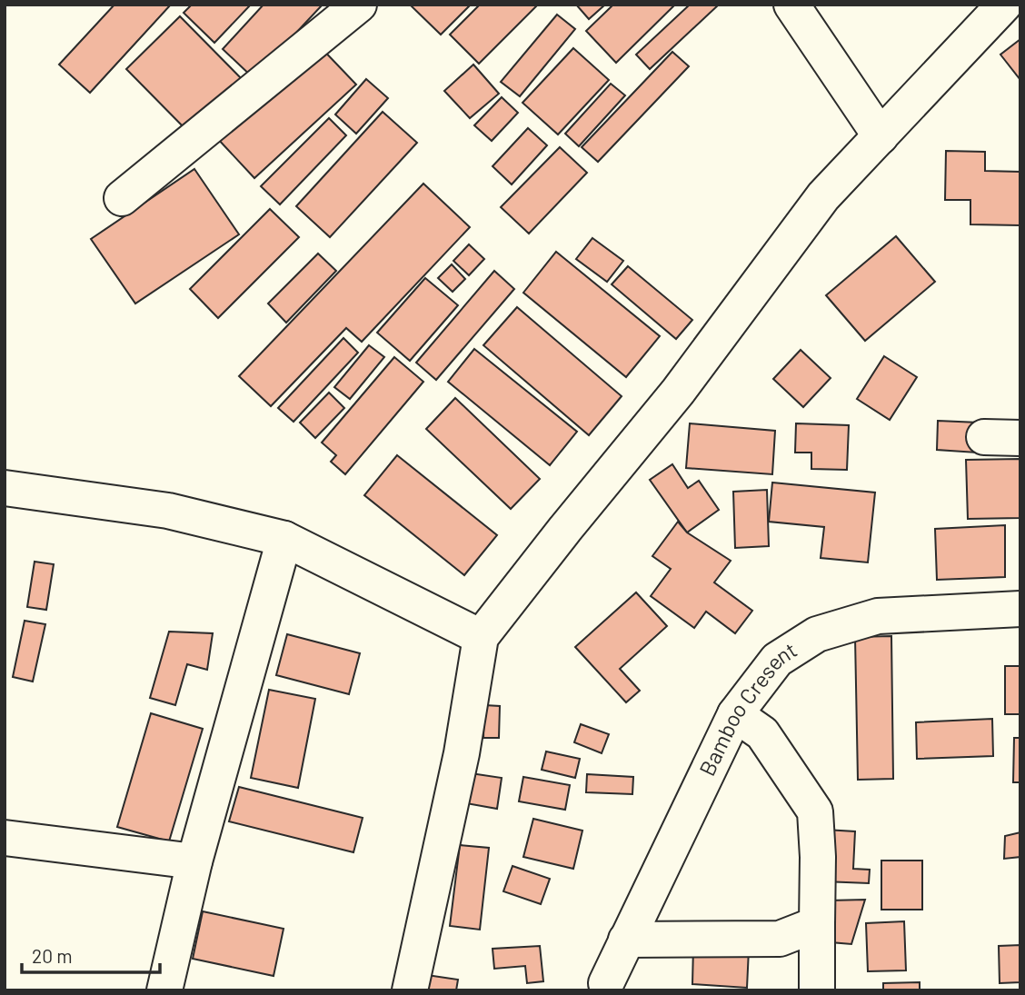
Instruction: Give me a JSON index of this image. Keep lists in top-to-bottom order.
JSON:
{
  "streets": {
    "street": ["Bamboo Cresent"]
  },
  "scale_bar": "20 m"
}
